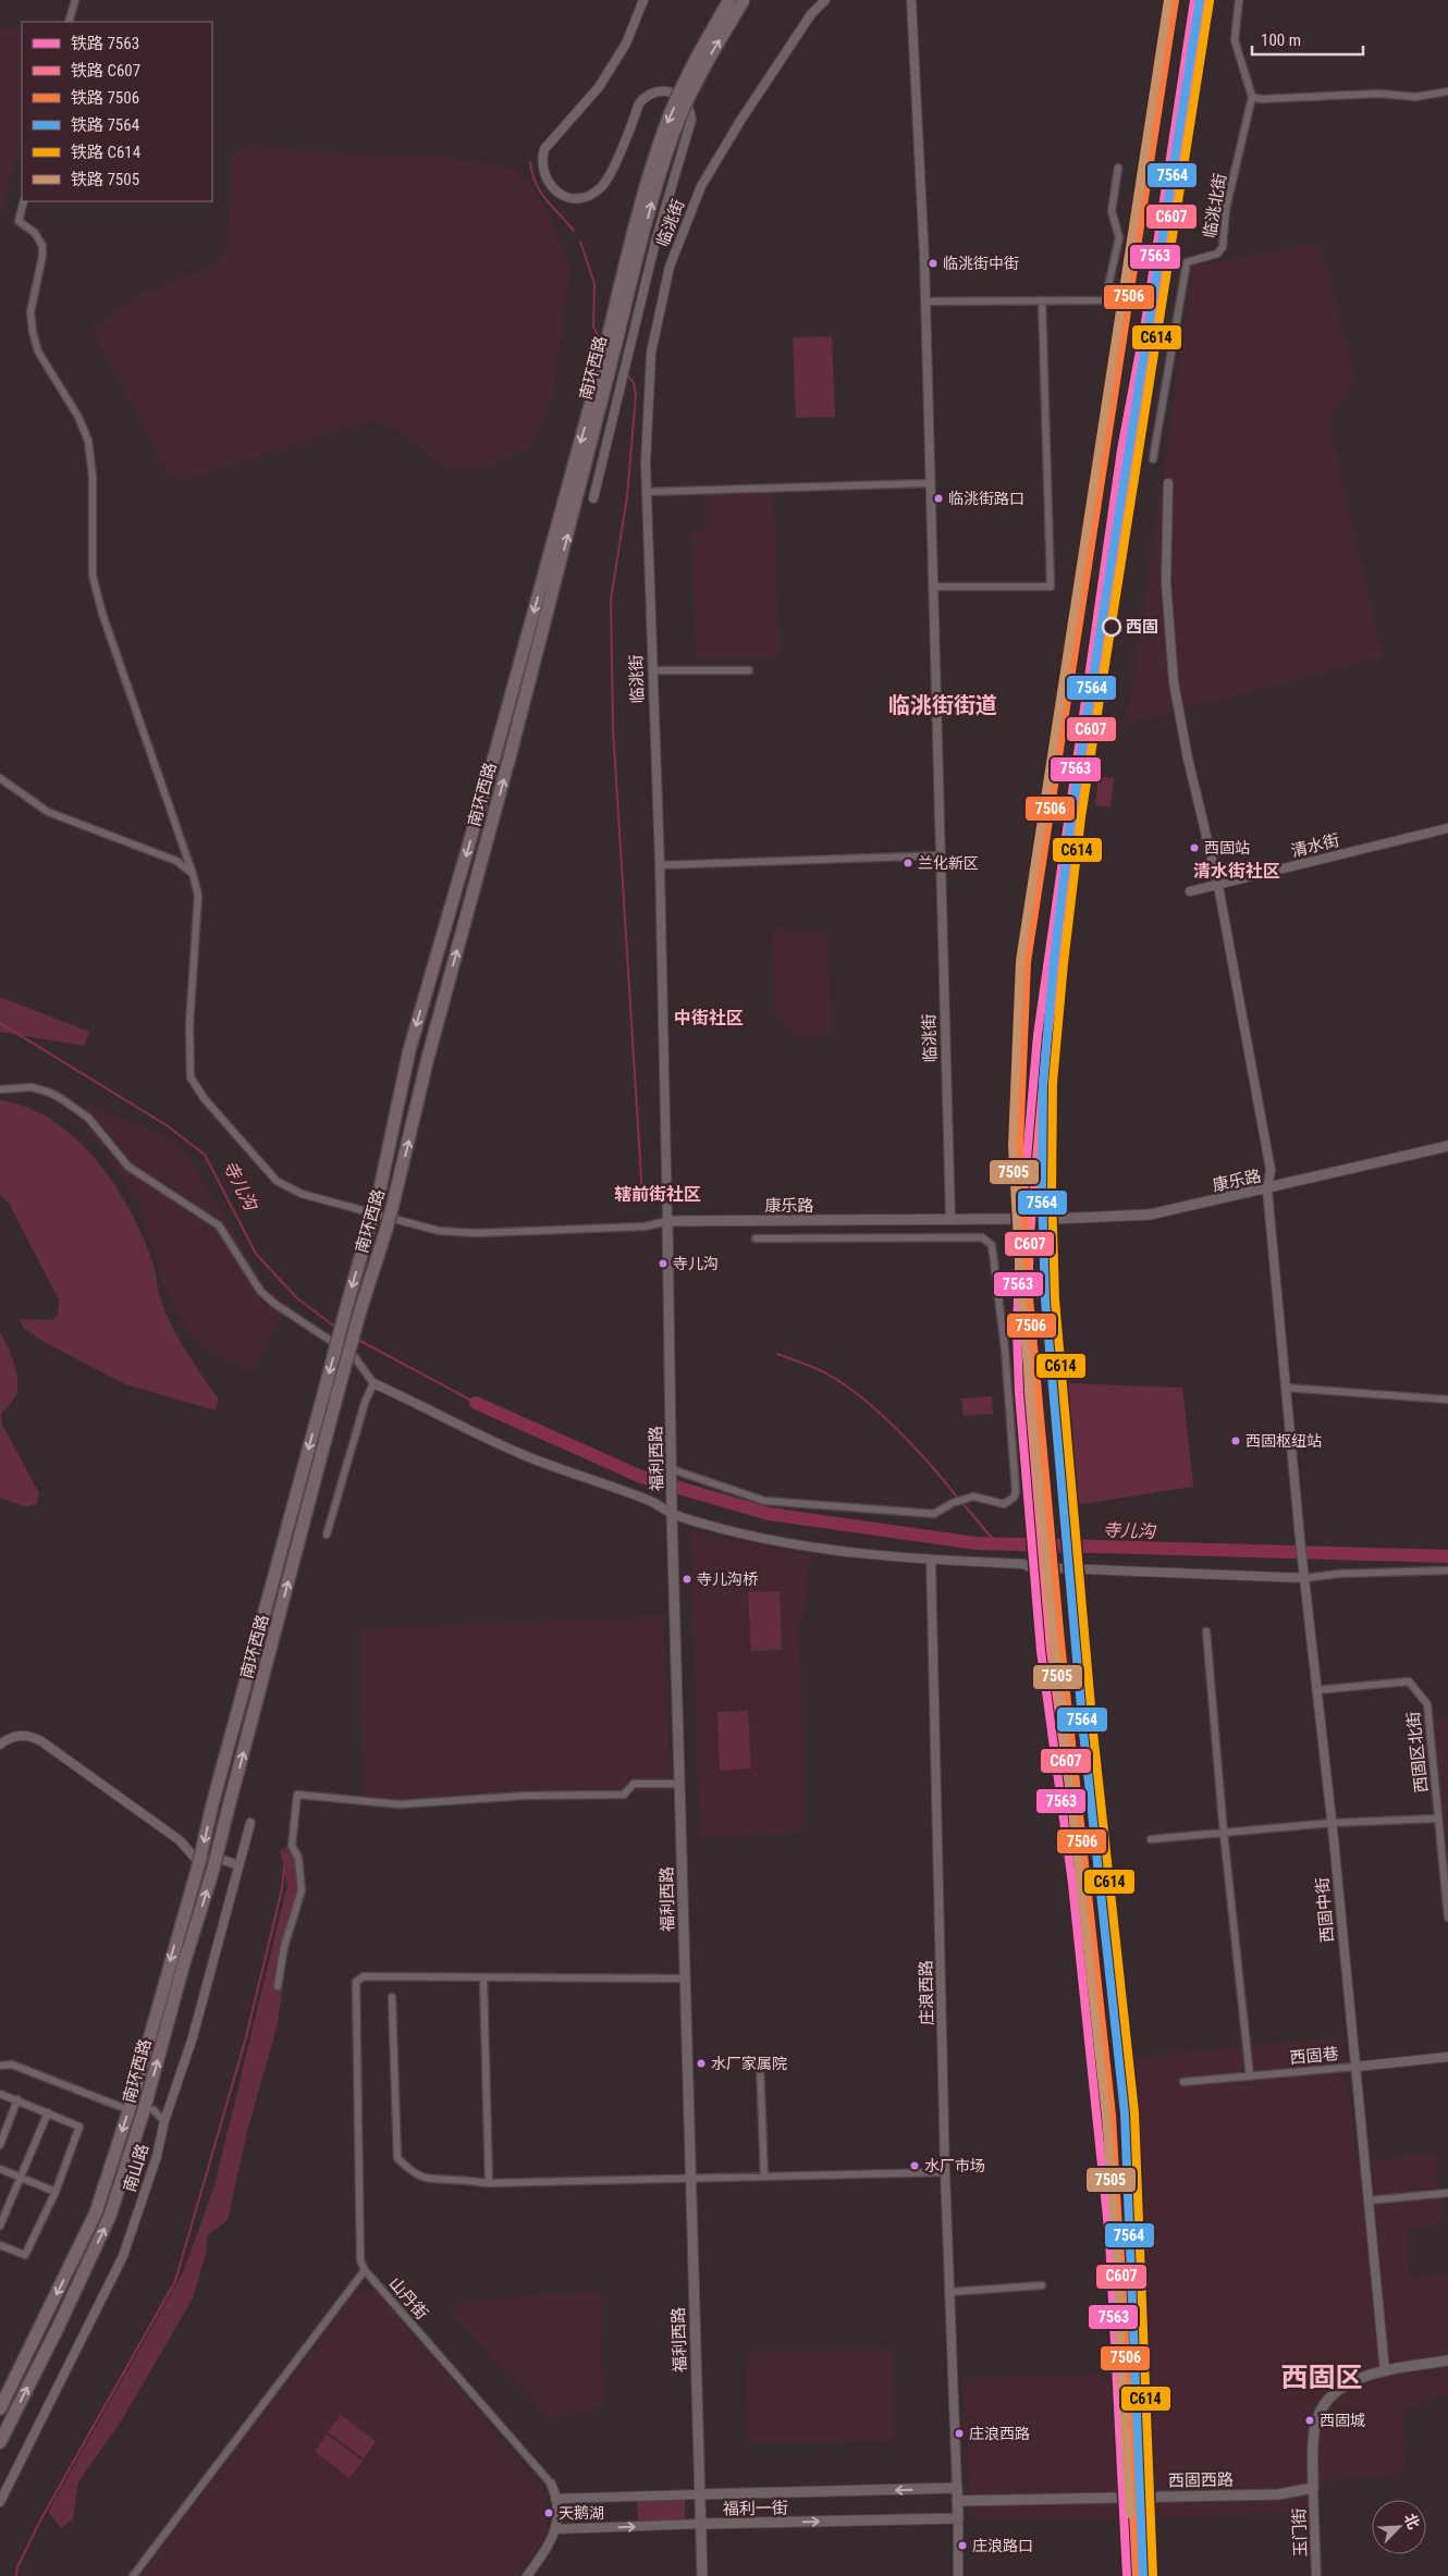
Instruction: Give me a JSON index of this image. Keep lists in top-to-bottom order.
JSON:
{
  "streets": {
    "highway": ["南环西路"],
    "main road": [
      "康乐路",
      "福利西路",
      "西固西路",
      "福利一街"
    ],
    "street": [
      "临洮北街",
      "临洮街",
      "清水街",
      "西固区北街",
      "西固中街",
      "庄浪西路",
      "西固巷",
      "南山路",
      "山丹街",
      "玉门街"
    ]
  },
  "crossings": [
    ["临洮街", "康乐路"],
    ["临洮街", "福利西路"],
    ["清水街", "西固中街"],
    ["康乐路", "福利西路"],
    ["康乐路", "西固中街"],
    ["福利西路", "福利一街"],
    ["西固区北街", "西固中街"],
    ["西固中街", "西固巷"],
    ["庄浪西路", "福利一街"],
    ["山丹街", "福利一街"],
    ["西固西路", "玉门街"]
  ],
  "districts": [
    "临洮街街道",
    "清水街社区",
    "中街社区",
    "辖前街社区",
    "西固区"
  ],
  "water": ["寺儿沟"],
  "places": [
    "临洮街中街",
    "临洮街路口",
    "西固",
    "西固站",
    "兰化新区",
    "寺儿沟",
    "西固枢纽站",
    "寺儿沟桥",
    "水厂家属院",
    "水厂市场",
    "西固城",
    "庄浪西路",
    "天鹅湖",
    "庄浪路口"
  ],
  "lines": [
    "rail line 7563",
    "rail line 7506",
    "rail line 7564",
    "rail line 7505",
    "rail line C607",
    "rail line C614"
  ],
  "legend": [
    "铁路 7563",
    "铁路 C607",
    "铁路 7506",
    "铁路 7564",
    "铁路 C614",
    "铁路 7505"
  ],
  "scale_bar": "100 m",
  "north": "top right"
}
